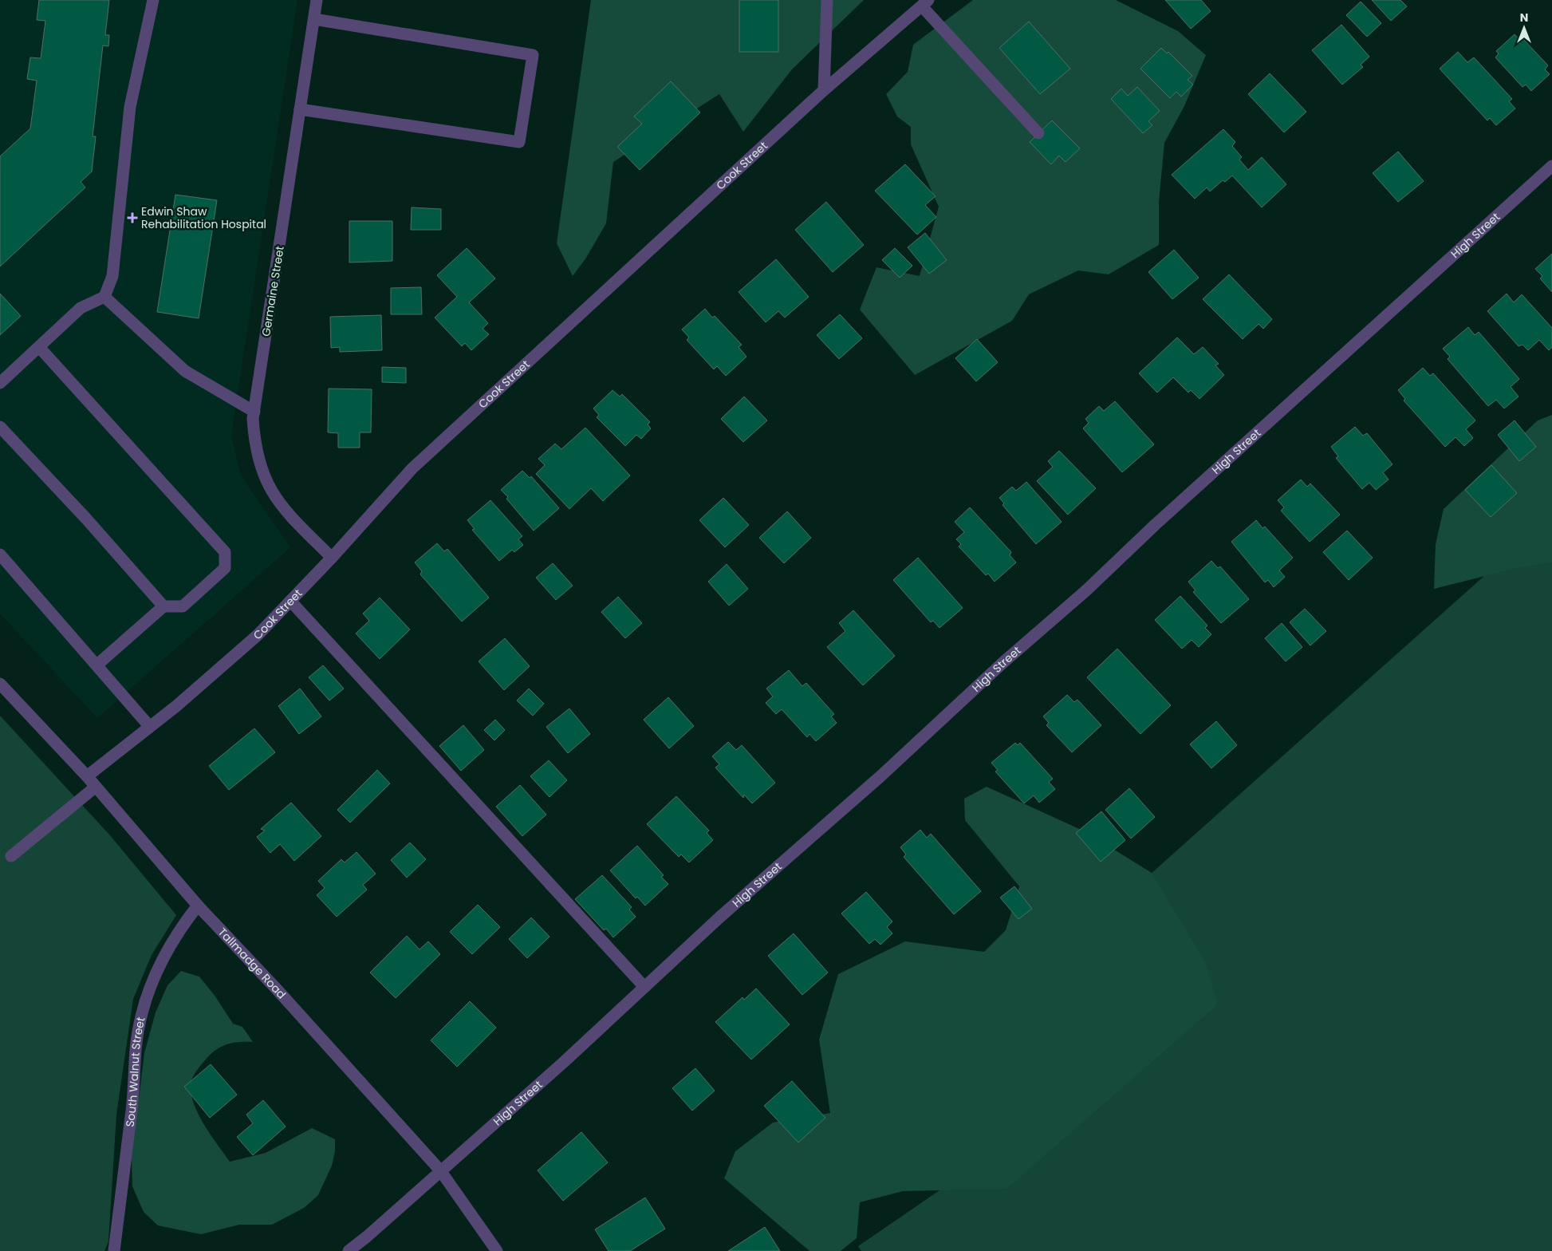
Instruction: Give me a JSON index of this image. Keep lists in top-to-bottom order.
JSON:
{
  "streets": {
    "street": [
      "Cook Street",
      "High Street",
      "Germaine Street",
      "Tallmadge Road",
      "South Walnut Street"
    ]
  },
  "crossings": [
    ["Cook Street", "Germaine Street"],
    ["Cook Street", "Tallmadge Road"],
    ["High Street", "Tallmadge Road"],
    ["Tallmadge Road", "South Walnut Street"]
  ],
  "places": {
    "health": ["Edwin Shaw Rehabilitation Hospital"]
  },
  "north": "top"
}
